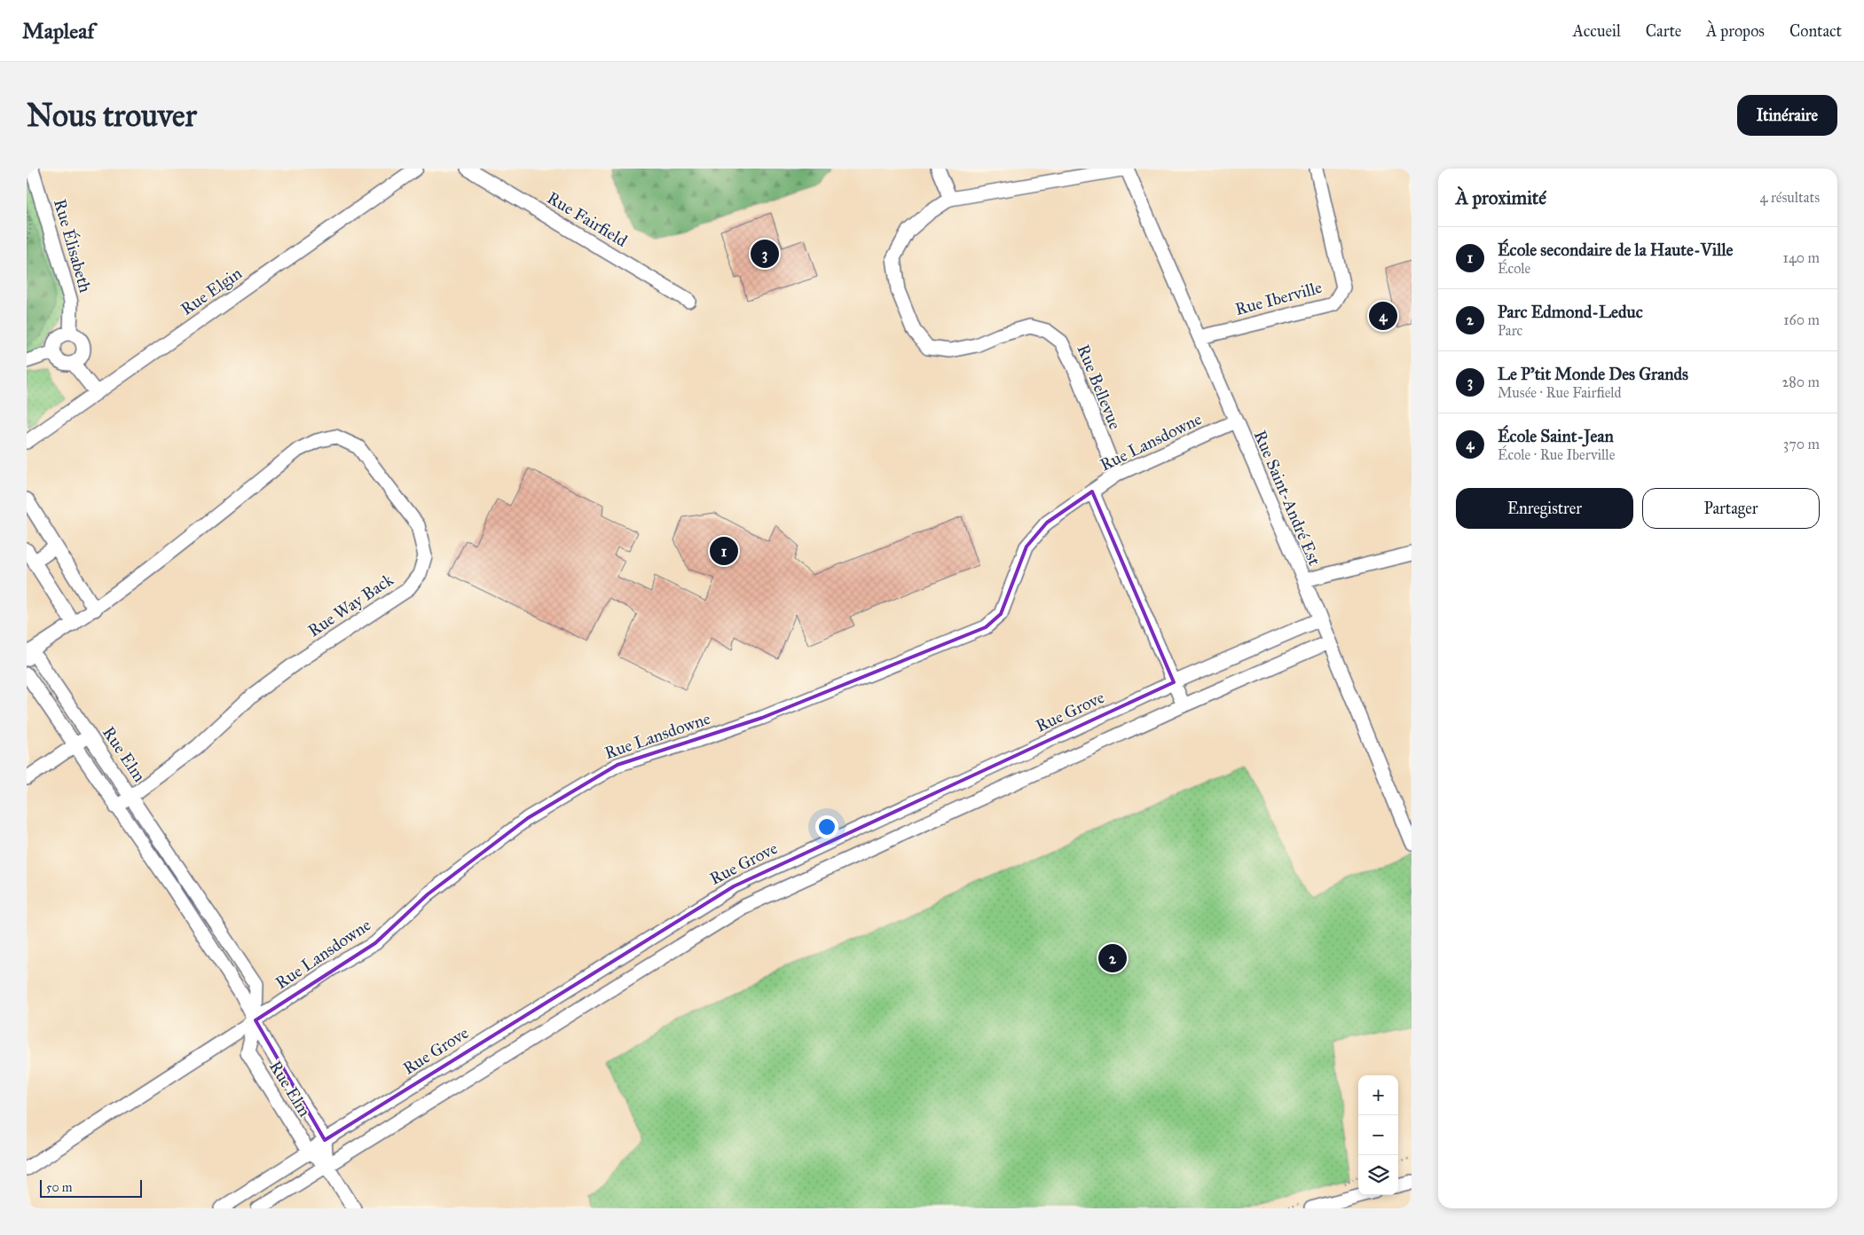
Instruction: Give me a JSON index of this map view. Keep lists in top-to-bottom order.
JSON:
{
  "streets": {
    "street": [
      "Rue Fairfield",
      "Rue Élisabeth",
      "Rue Elgin",
      "Rue Iberville",
      "Rue Bellevue",
      "Rue Lansdowne",
      "Rue Saint-André Est",
      "Rue Way Back",
      "Rue Grove",
      "Rue Elm"
    ]
  },
  "crossings": [
    ["Rue Iberville", "Rue Saint-André Est"],
    ["Rue Bellevue", "Rue Lansdowne"],
    ["Rue Lansdowne", "Rue Saint-André Est"],
    ["Rue Lansdowne", "Rue Elm"],
    ["Rue Saint-André Est", "Rue Grove"],
    ["Rue Way Back", "Rue Elm"],
    ["Rue Grove", "Rue Elm"]
  ],
  "scale_bar": "50 m",
  "page": {
    "header": "Mapleaf",
    "nav": [
      "Accueil",
      "Carte",
      "À propos",
      "Contact"
    ],
    "buttons": [
      "Itinéraire",
      ["Enregistrer", "Partager"]
    ],
    "title": "Nous trouver",
    "heading": ["À proximité", "4 résultats"],
    "list": [
      {
        "mark": "1",
        "name": "École secondaire de la Haute-Ville",
        "note": "École",
        "value": "140 m"
      },
      {
        "mark": "2",
        "name": "Parc Edmond-Leduc",
        "note": "Parc",
        "value": "160 m"
      },
      {
        "mark": "3",
        "name": "Le P’tit Monde Des Grands",
        "note": "Musée · Rue Fairfield",
        "value": "280 m"
      },
      {
        "mark": "4",
        "name": "École Saint-Jean",
        "note": "École · Rue Iberville",
        "value": "370 m"
      }
    ],
    "pins": [
      "3",
      "4",
      "1",
      "2"
    ],
    "map_buttons": ["+", "−"],
    "scale": "50 m"
  }
}
